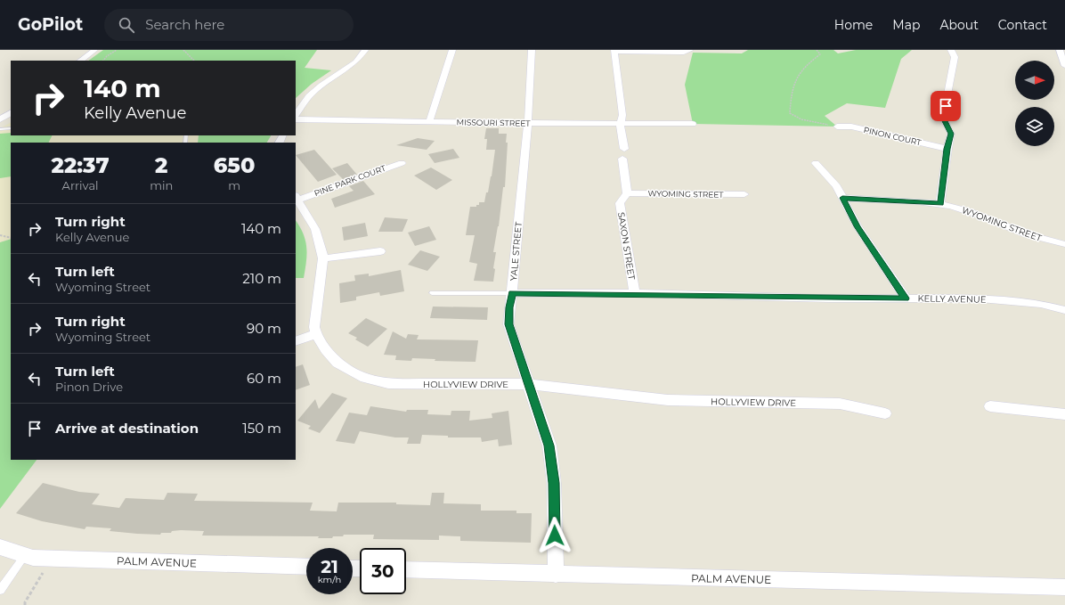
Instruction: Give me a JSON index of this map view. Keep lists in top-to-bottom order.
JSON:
{
  "streets": {
    "street": [
      "MISSOURI STREET",
      "PINON COURT",
      "PINE PARK COURT",
      "WYOMING STREET",
      "SAXON STREET",
      "YALE STREET",
      "KELLY AVENUE",
      "HOLLYVIEW DRIVE",
      "PALM AVENUE"
    ]
  },
  "crossings": [
    ["MISSOURI STREET", "SAXON STREET"],
    ["MISSOURI STREET", "YALE STREET"],
    ["WYOMING STREET", "SAXON STREET"],
    ["SAXON STREET", "KELLY AVENUE"],
    ["YALE STREET", "KELLY AVENUE"],
    ["YALE STREET", "HOLLYVIEW DRIVE"],
    ["YALE STREET", "PALM AVENUE"]
  ],
  "north": "right",
  "page": {
    "header": "GoPilot",
    "search": "Search here",
    "nav": [
      "Home",
      "Map",
      "About",
      "Contact"
    ],
    "turn": ["140 m", "Kelly Avenue"],
    "eta": [
      "22:37",
      "Arrival",
      "2",
      "min",
      "650",
      "m"
    ],
    "list": [
      {
        "name": "Turn right",
        "note": "Kelly Avenue",
        "value": "140 m"
      },
      {
        "name": "Turn left",
        "note": "Wyoming Street",
        "value": "210 m"
      },
      {
        "name": "Turn right",
        "note": "Wyoming Street",
        "value": "90 m"
      },
      {
        "name": "Turn left",
        "note": "Pinon Drive",
        "value": "60 m"
      },
      {
        "name": "Arrive at destination",
        "value": "150 m"
      }
    ],
    "speed": "21 km/h",
    "limit": "30"
  }
}
